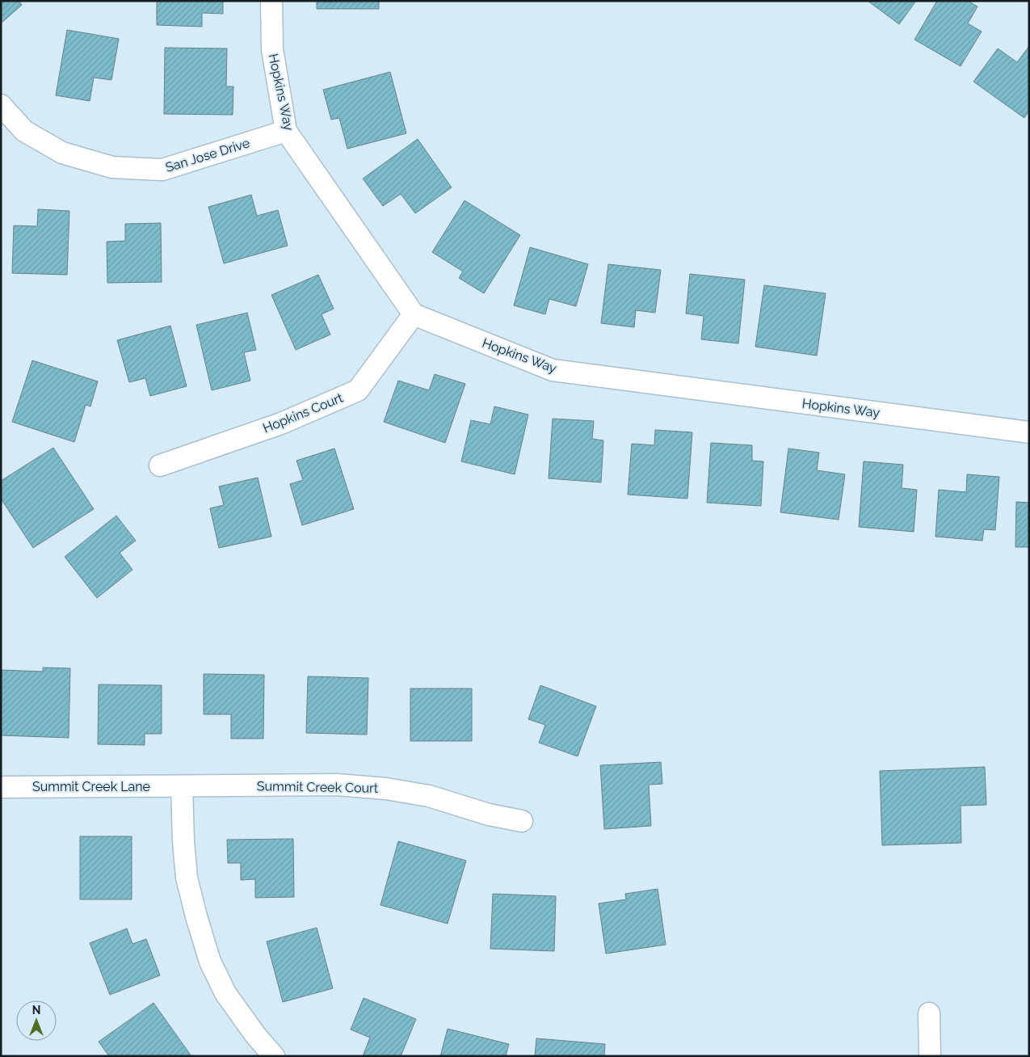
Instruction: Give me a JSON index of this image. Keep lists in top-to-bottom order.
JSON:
{
  "streets": {
    "street": [
      "Hopkins Way",
      "San Jose Drive",
      "Hopkins Court",
      "Summit Creek Lane",
      "Summit Creek Court"
    ]
  },
  "crossings": [
    ["Hopkins Way", "San Jose Drive"],
    ["Hopkins Way", "Hopkins Court"],
    ["Summit Creek Lane", "Summit Creek Court"]
  ],
  "north": "top"
}
